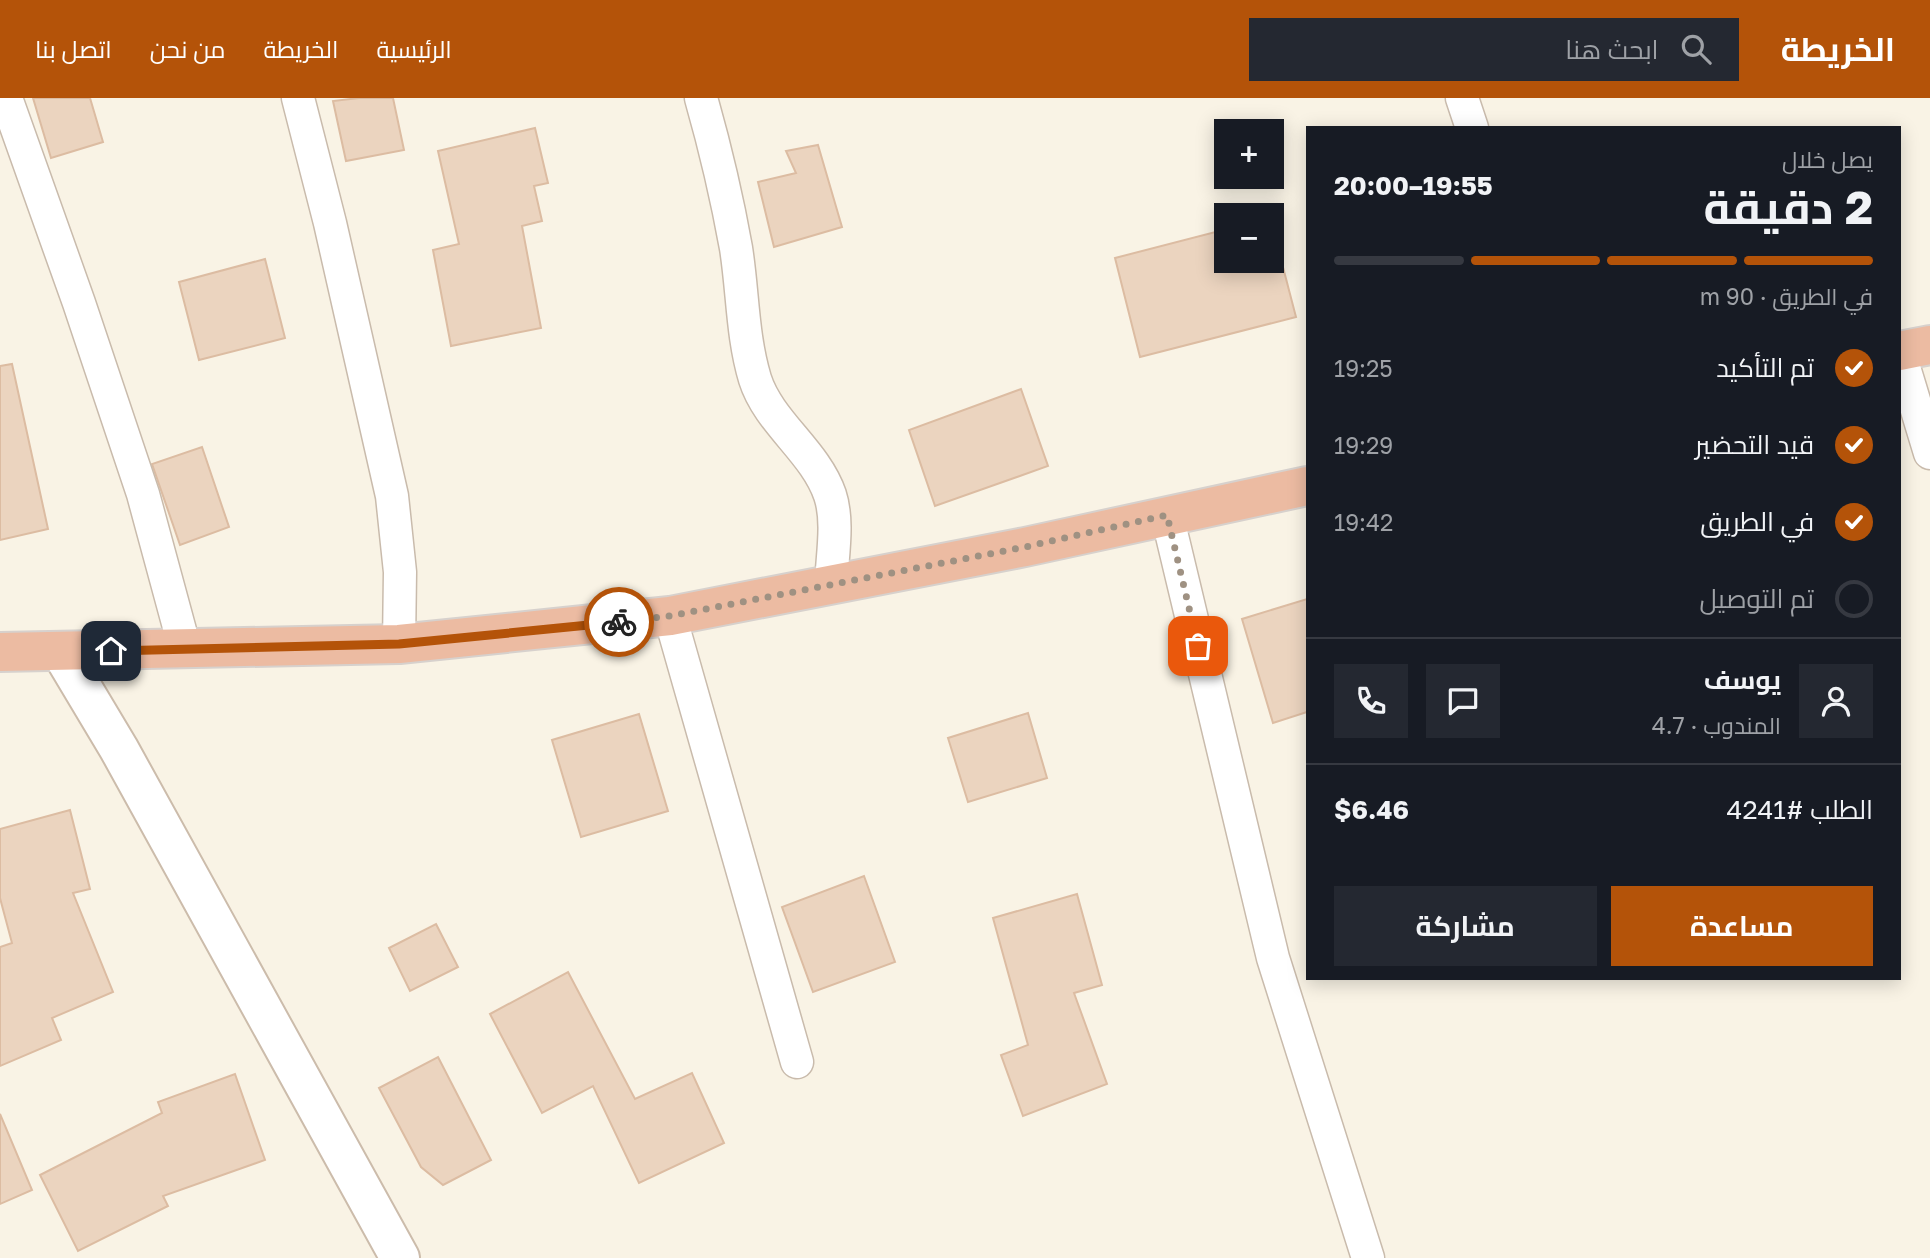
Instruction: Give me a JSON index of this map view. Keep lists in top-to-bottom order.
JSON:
{
  "page": {
    "header": "الخريطة",
    "search": "ابحث هنا",
    "nav": [
      "الرئيسية",
      "الخريطة",
      "من نحن",
      "اتصل بنا"
    ],
    "map_buttons": ["+", "−"],
    "heading": ["2 دقيقة", "يصل خلال", "19:55–20:00"],
    "panel": [
      "يوسف",
      "المندوب · 4.7",
      "الطلب #4241",
      "$6.46"
    ],
    "bar": "في الطريق · 90 m",
    "list": [
      ["تم التأكيد", "19:25"],
      ["قيد التحضير", "19:29"],
      ["في الطريق", "19:42"],
      "تم التوصيل"
    ],
    "buttons": ["مساعدة", "مشاركة"]
  }
}
